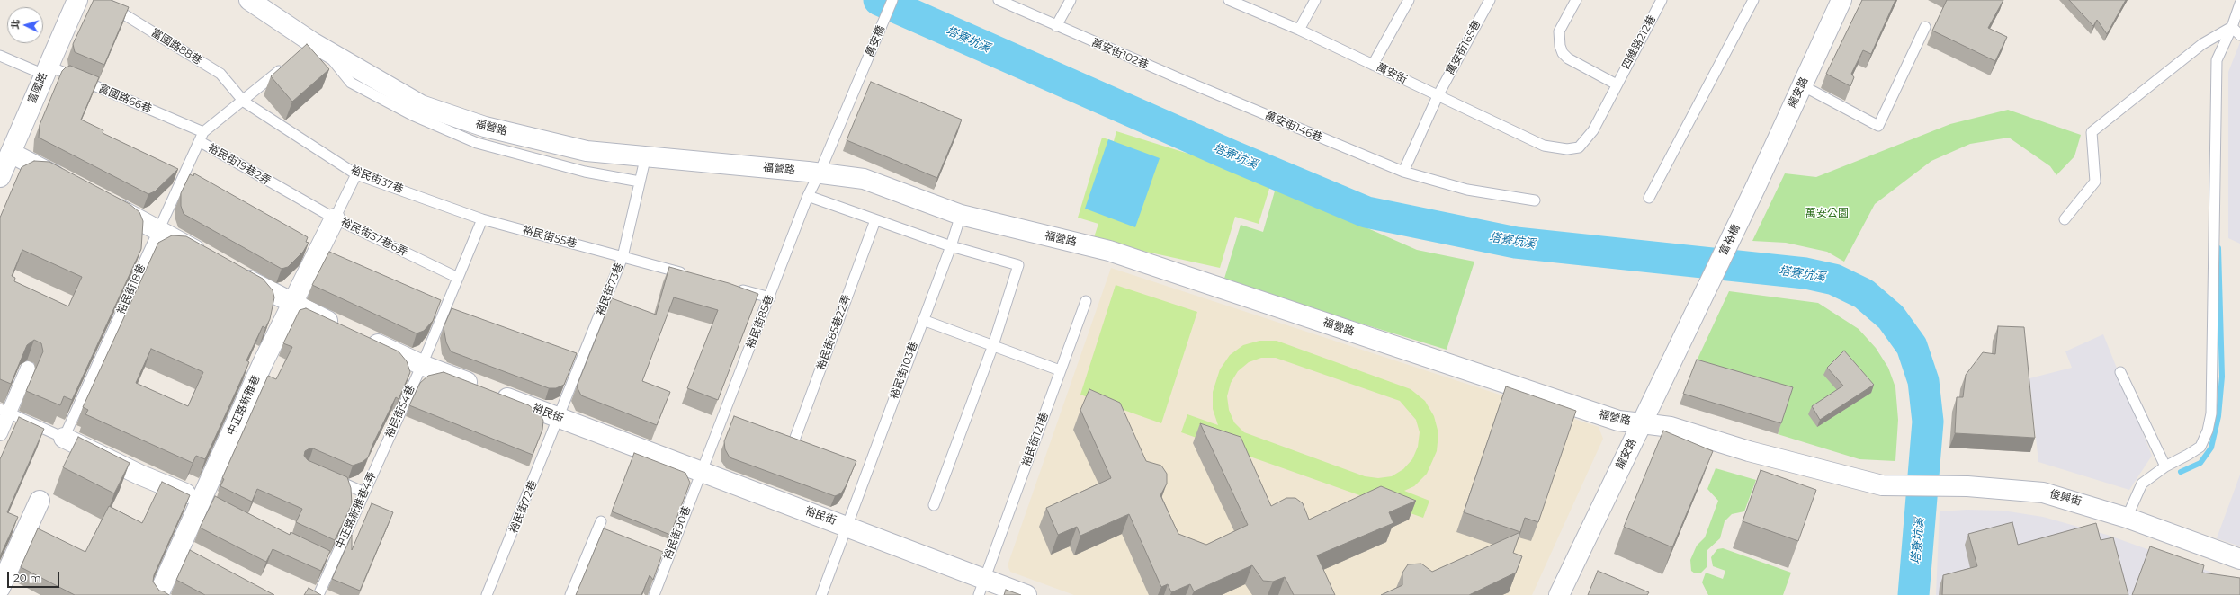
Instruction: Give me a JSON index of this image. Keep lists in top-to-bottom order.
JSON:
{
  "streets": {
    "street": [
      "富國路",
      "龍安路",
      "福營路",
      "富裕橋",
      "中正路新雅巷",
      "裕民街",
      "俊興街"
    ],
    "lane": [
      "萬安橋",
      "四維路212巷",
      "富國路88巷",
      "萬安街165巷",
      "萬安街102巷",
      "萬安街",
      "富國路66巷",
      "萬安街146巷",
      "裕民街19巷2弄",
      "裕民街37巷",
      "裕民街37巷6弄",
      "裕民街55巷",
      "裕民街18巷",
      "裕民街73巷",
      "裕民街85巷",
      "裕民街85巷22弄",
      "裕民街103巷",
      "裕民街54巷",
      "裕民街121巷",
      "裕民街72巷",
      "中正路新雅巷4弄",
      "裕民街90巷"
    ]
  },
  "crossings": [
    ["萬安橋", "福營路"],
    ["萬安橋", "裕民街85巷"],
    ["四維路212巷", "萬安街"],
    ["富國路88巷", "裕民街19巷2弄"],
    ["富國路88巷", "裕民街37巷"],
    ["萬安街165巷", "萬安街"],
    ["萬安街102巷", "萬安街146巷"],
    ["富國路", "富國路66巷"],
    ["龍安路", "福營路"],
    ["龍安路", "富裕橋"],
    ["富國路66巷", "裕民街19巷2弄"],
    ["富國路66巷", "裕民街18巷"],
    ["福營路", "裕民街73巷"],
    ["福營路", "裕民街85巷"],
    ["福營路", "裕民街103巷"],
    ["福營路", "俊興街"],
    ["裕民街19巷2弄", "裕民街37巷"],
    ["裕民街19巷2弄", "裕民街37巷6弄"],
    ["裕民街19巷2弄", "裕民街18巷"],
    ["裕民街19巷2弄", "中正路新雅巷"],
    ["裕民街37巷", "裕民街37巷6弄"],
    ["裕民街37巷", "裕民街55巷"],
    ["裕民街37巷6弄", "中正路新雅巷"],
    ["裕民街55巷", "裕民街73巷"],
    ["裕民街73巷", "裕民街"],
    ["裕民街73巷", "裕民街72巷"],
    ["裕民街85巷", "裕民街"],
    ["裕民街85巷", "裕民街90巷"],
    ["裕民街103巷", "裕民街"],
    ["裕民街54巷", "裕民街"],
    ["裕民街54巷", "中正路新雅巷4弄"],
    ["裕民街", "裕民街121巷"],
    ["裕民街", "裕民街72巷"],
    ["裕民街", "裕民街90巷"]
  ],
  "water": ["塔寮坑溪"],
  "parks": ["萬安公園"],
  "scale_bar": "20 m",
  "north": "left"
}
